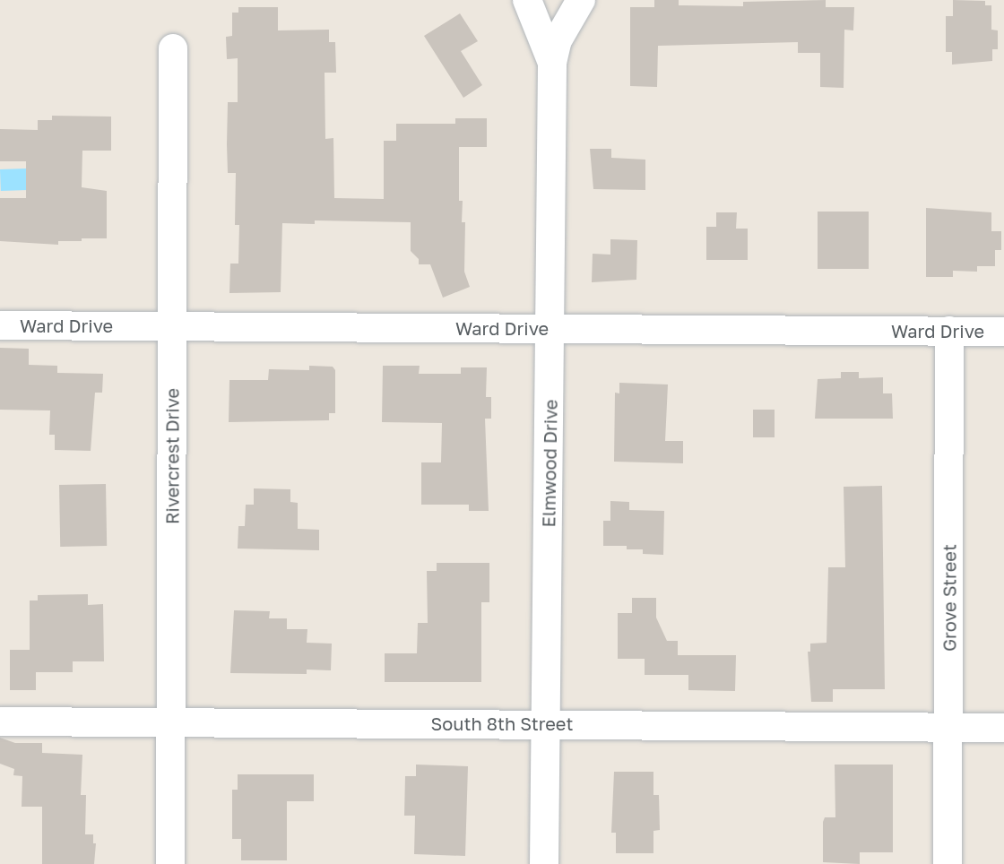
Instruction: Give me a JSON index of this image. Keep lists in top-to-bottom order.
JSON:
{
  "streets": {
    "street": [
      "Ward Drive",
      "Rivercrest Drive",
      "Elmwood Drive",
      "Grove Street",
      "South 8th Street"
    ]
  },
  "crossings": [
    ["Ward Drive", "Rivercrest Drive"],
    ["Ward Drive", "Elmwood Drive"],
    ["Ward Drive", "Grove Street"],
    ["Rivercrest Drive", "South 8th Street"],
    ["Elmwood Drive", "South 8th Street"],
    ["Grove Street", "South 8th Street"]
  ]
}
